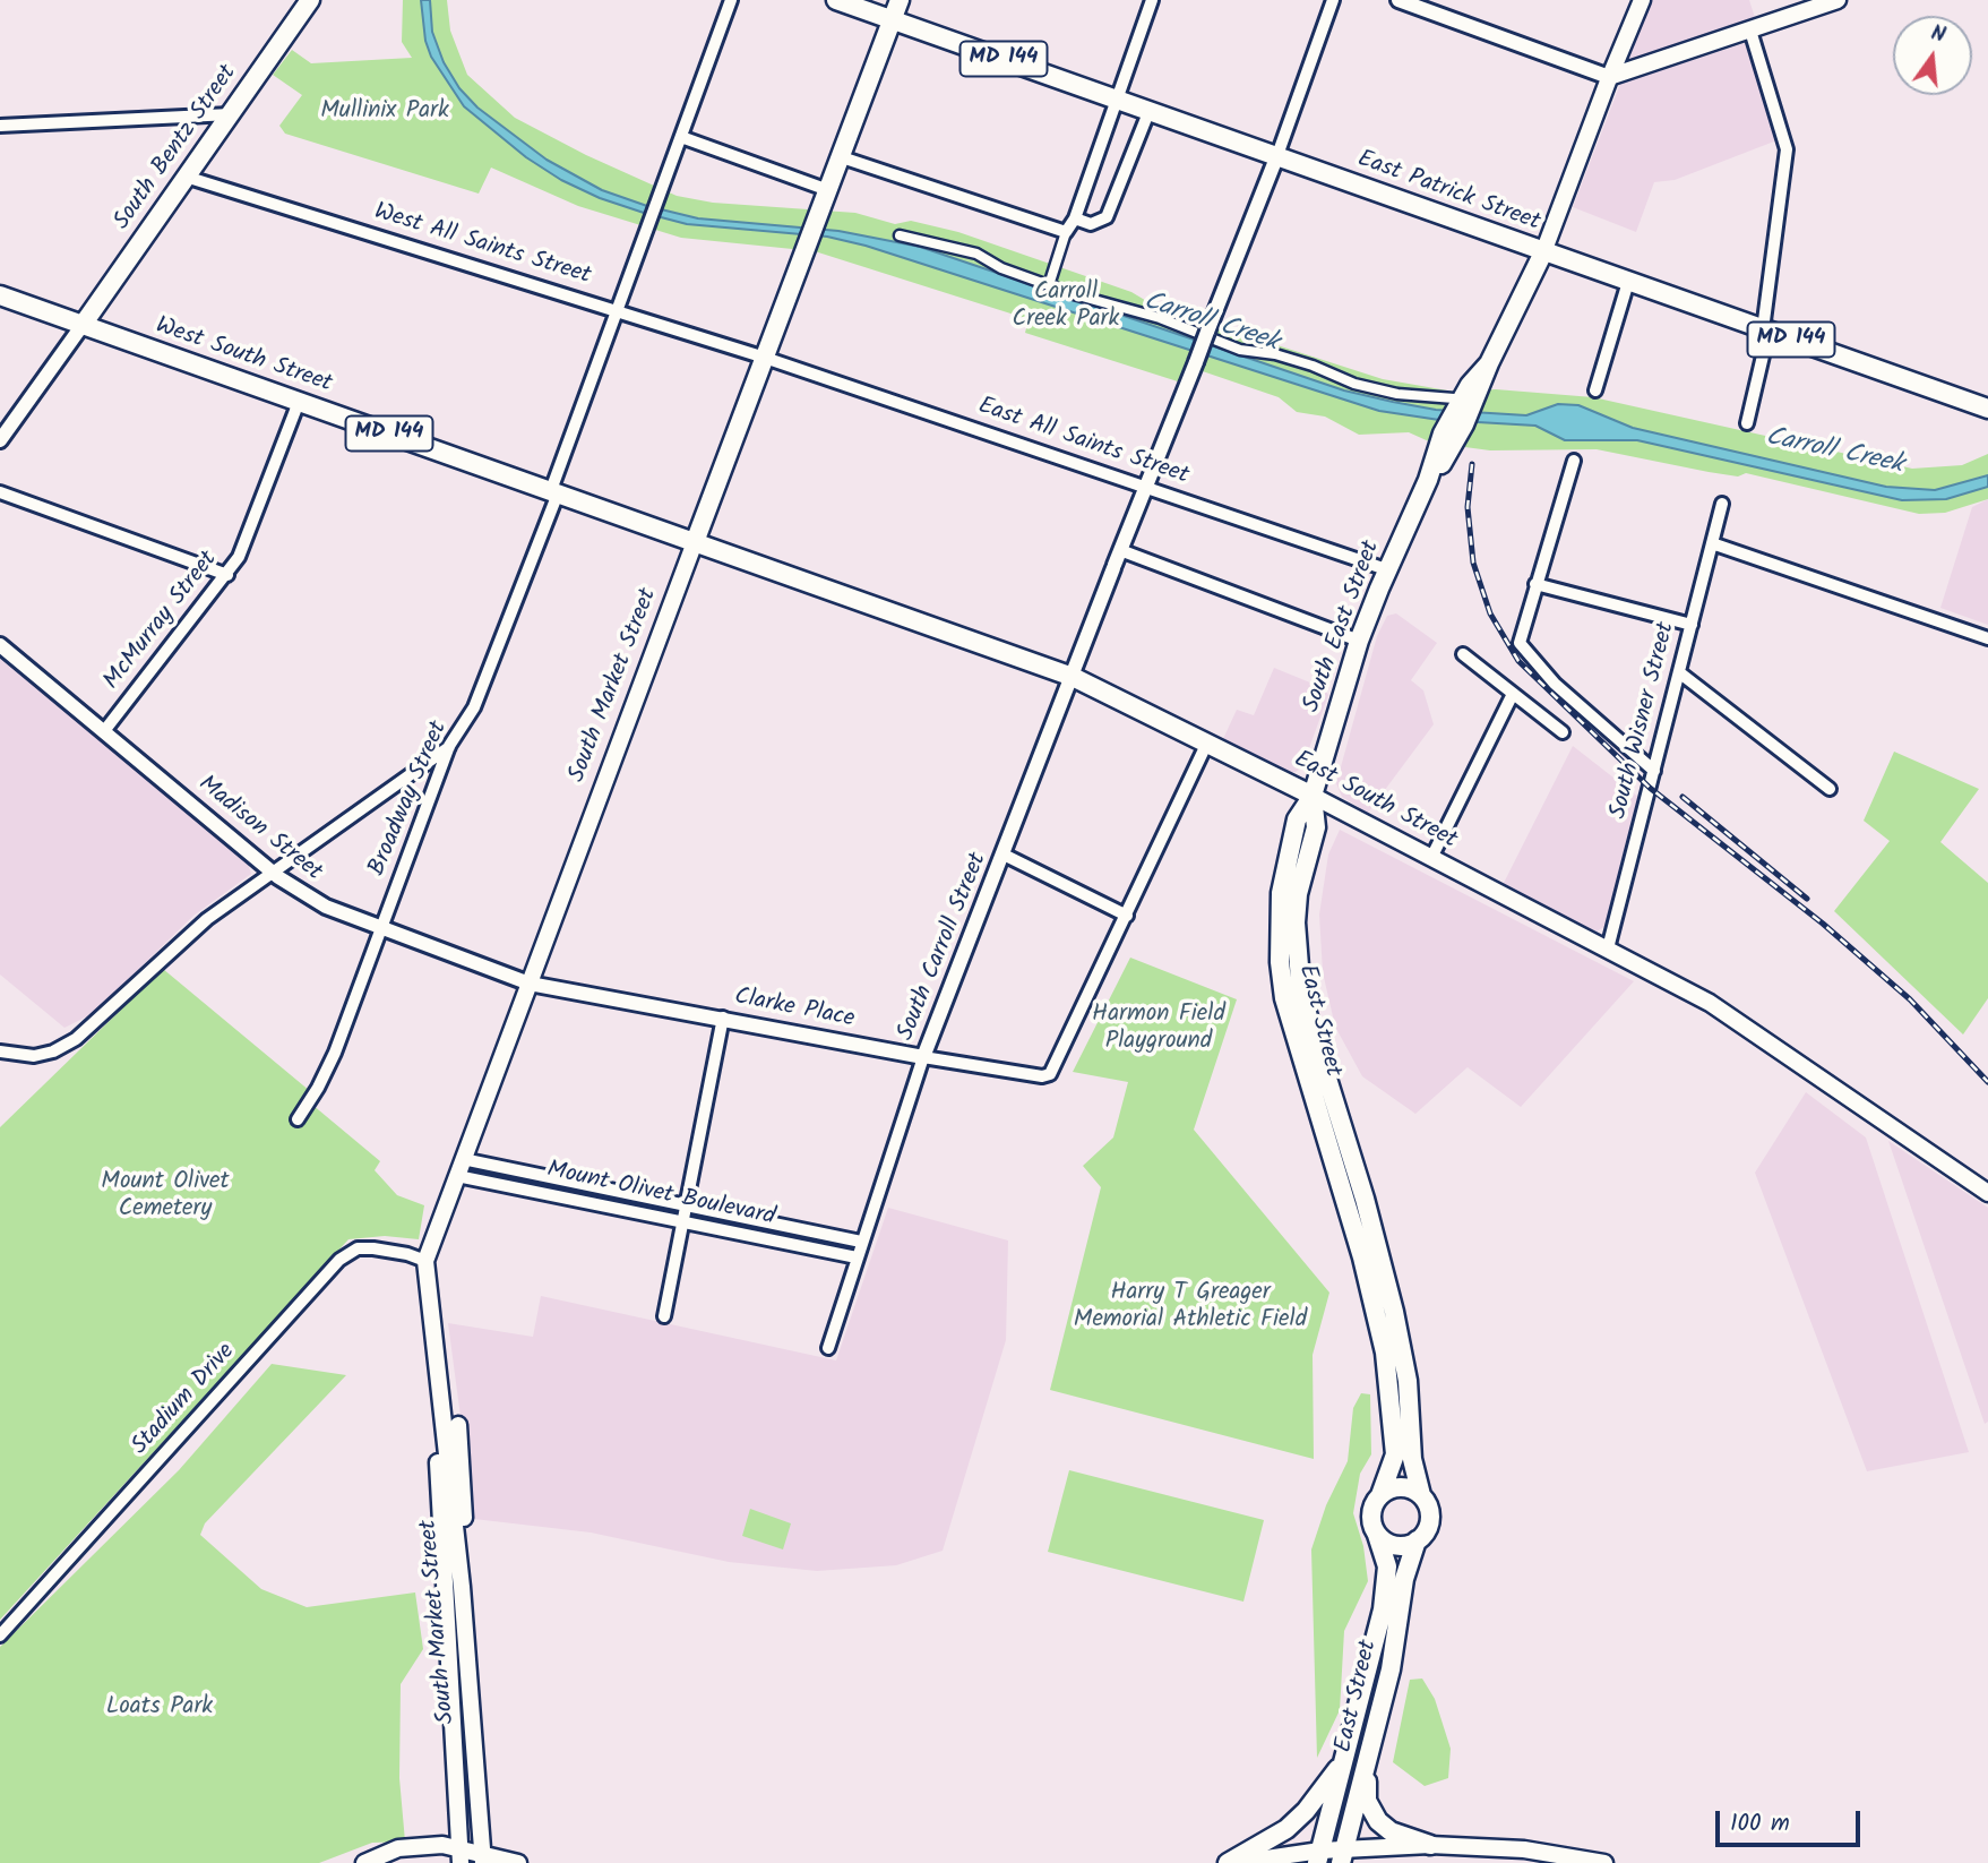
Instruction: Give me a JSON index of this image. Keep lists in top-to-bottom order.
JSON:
{
  "streets": {
    "main road": [
      "MD 144",
      "South Bentz Street",
      "East Patrick Street",
      "West South Street",
      "South East Street",
      "South Market Street",
      "East South Street",
      "East Street"
    ],
    "street": [
      "West All Saints Street",
      "East All Saints Street",
      "McMurray Street",
      "South Wisner Street",
      "Broadway Street",
      "Madison Street",
      "South Carroll Street",
      "Clarke Place",
      "Mount Olivet Boulevard",
      "Stadium Drive"
    ]
  },
  "crossings": [
    ["MD 144", "East Patrick Street"],
    ["MD 144", "South Market Street"],
    ["South Bentz Street", "West All Saints Street"],
    ["South Bentz Street", "West South Street"],
    ["East Patrick Street", "South East Street"],
    ["East Patrick Street", "South Market Street"],
    ["East Patrick Street", "South Carroll Street"],
    ["West All Saints Street", "East All Saints Street"],
    ["West All Saints Street", "South Market Street"],
    ["West All Saints Street", "Broadway Street"],
    ["West South Street", "McMurray Street"],
    ["West South Street", "South Market Street"],
    ["West South Street", "Broadway Street"],
    ["West South Street", "East South Street"],
    ["East All Saints Street", "South East Street"],
    ["East All Saints Street", "South Market Street"],
    ["East All Saints Street", "South Carroll Street"],
    ["McMurray Street", "Madison Street"],
    ["South East Street", "East South Street"],
    ["South East Street", "East Street"],
    ["South Market Street", "East South Street"],
    ["South Market Street", "Madison Street"],
    ["South Market Street", "Clarke Place"],
    ["South Market Street", "Mount Olivet Boulevard"],
    ["South Market Street", "Stadium Drive"],
    ["South Wisner Street", "East South Street"],
    ["Broadway Street", "Madison Street"],
    ["East South Street", "South Carroll Street"],
    ["East South Street", "East Street"],
    ["Madison Street", "Clarke Place"],
    ["South Carroll Street", "Clarke Place"],
    ["South Carroll Street", "Mount Olivet Boulevard"]
  ],
  "water": ["Carroll Creek"],
  "parks": [
    "Mullinix Park",
    "Carroll Creek Park",
    "Harmon Field Playground",
    "Mount Olivet Cemetery",
    "Harry T Greager Memorial Athletic Field",
    "Loats Park"
  ],
  "scale_bar": "100 m",
  "north": "top"
}
